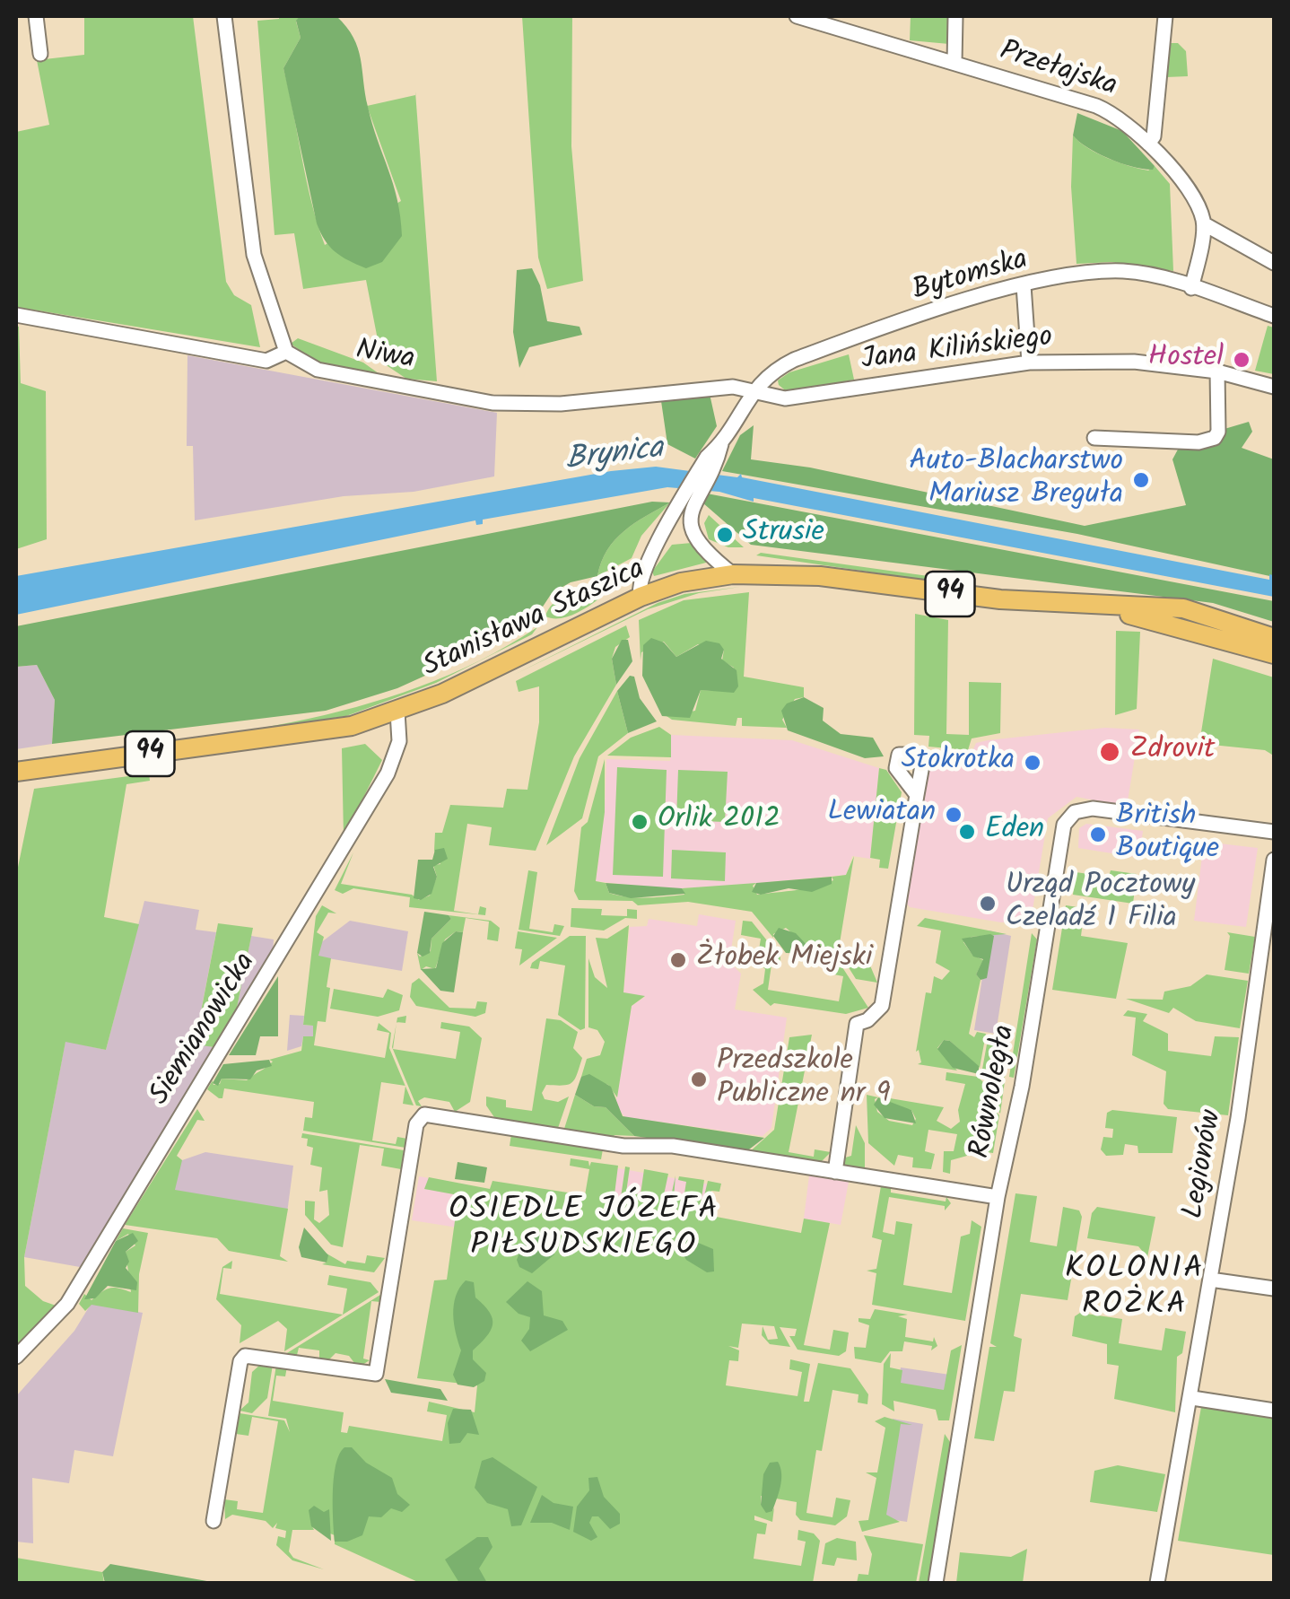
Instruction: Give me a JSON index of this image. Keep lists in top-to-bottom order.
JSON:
{
  "streets": {
    "main road": ["94", "Stanisława Staszica"],
    "street": [
      "Przełajska",
      "Bytomska",
      "Jana Kilińskiego",
      "Niwa",
      "Siemianowicka",
      "Równoległa",
      "Legionów"
    ]
  },
  "crossings": [
    ["Bytomska", "Jana Kilińskiego"],
    ["Bytomska", "Niwa"],
    ["Bytomska", "Stanisława Staszica"],
    ["Jana Kilińskiego", "Niwa"],
    ["Stanisława Staszica", "Siemianowicka"]
  ],
  "districts": ["OSIEDLE JÓZEFA PIŁSUDSKIEGO", "KOLONIA ROŻKA"],
  "water": ["Brynica"],
  "places": [
    "Hostel",
    "Auto-Blacharstwo Mariusz Breguła",
    "Strusie",
    "Zdrovit",
    "Stokrotka",
    "Lewiatan",
    "Orlik 2012",
    "Eden",
    "British Boutique",
    "Urząd Pocztowy Czeladź 1 Filia",
    "Żłobek Miejski",
    "Przedszkole Publiczne nr 9"
  ]
}
